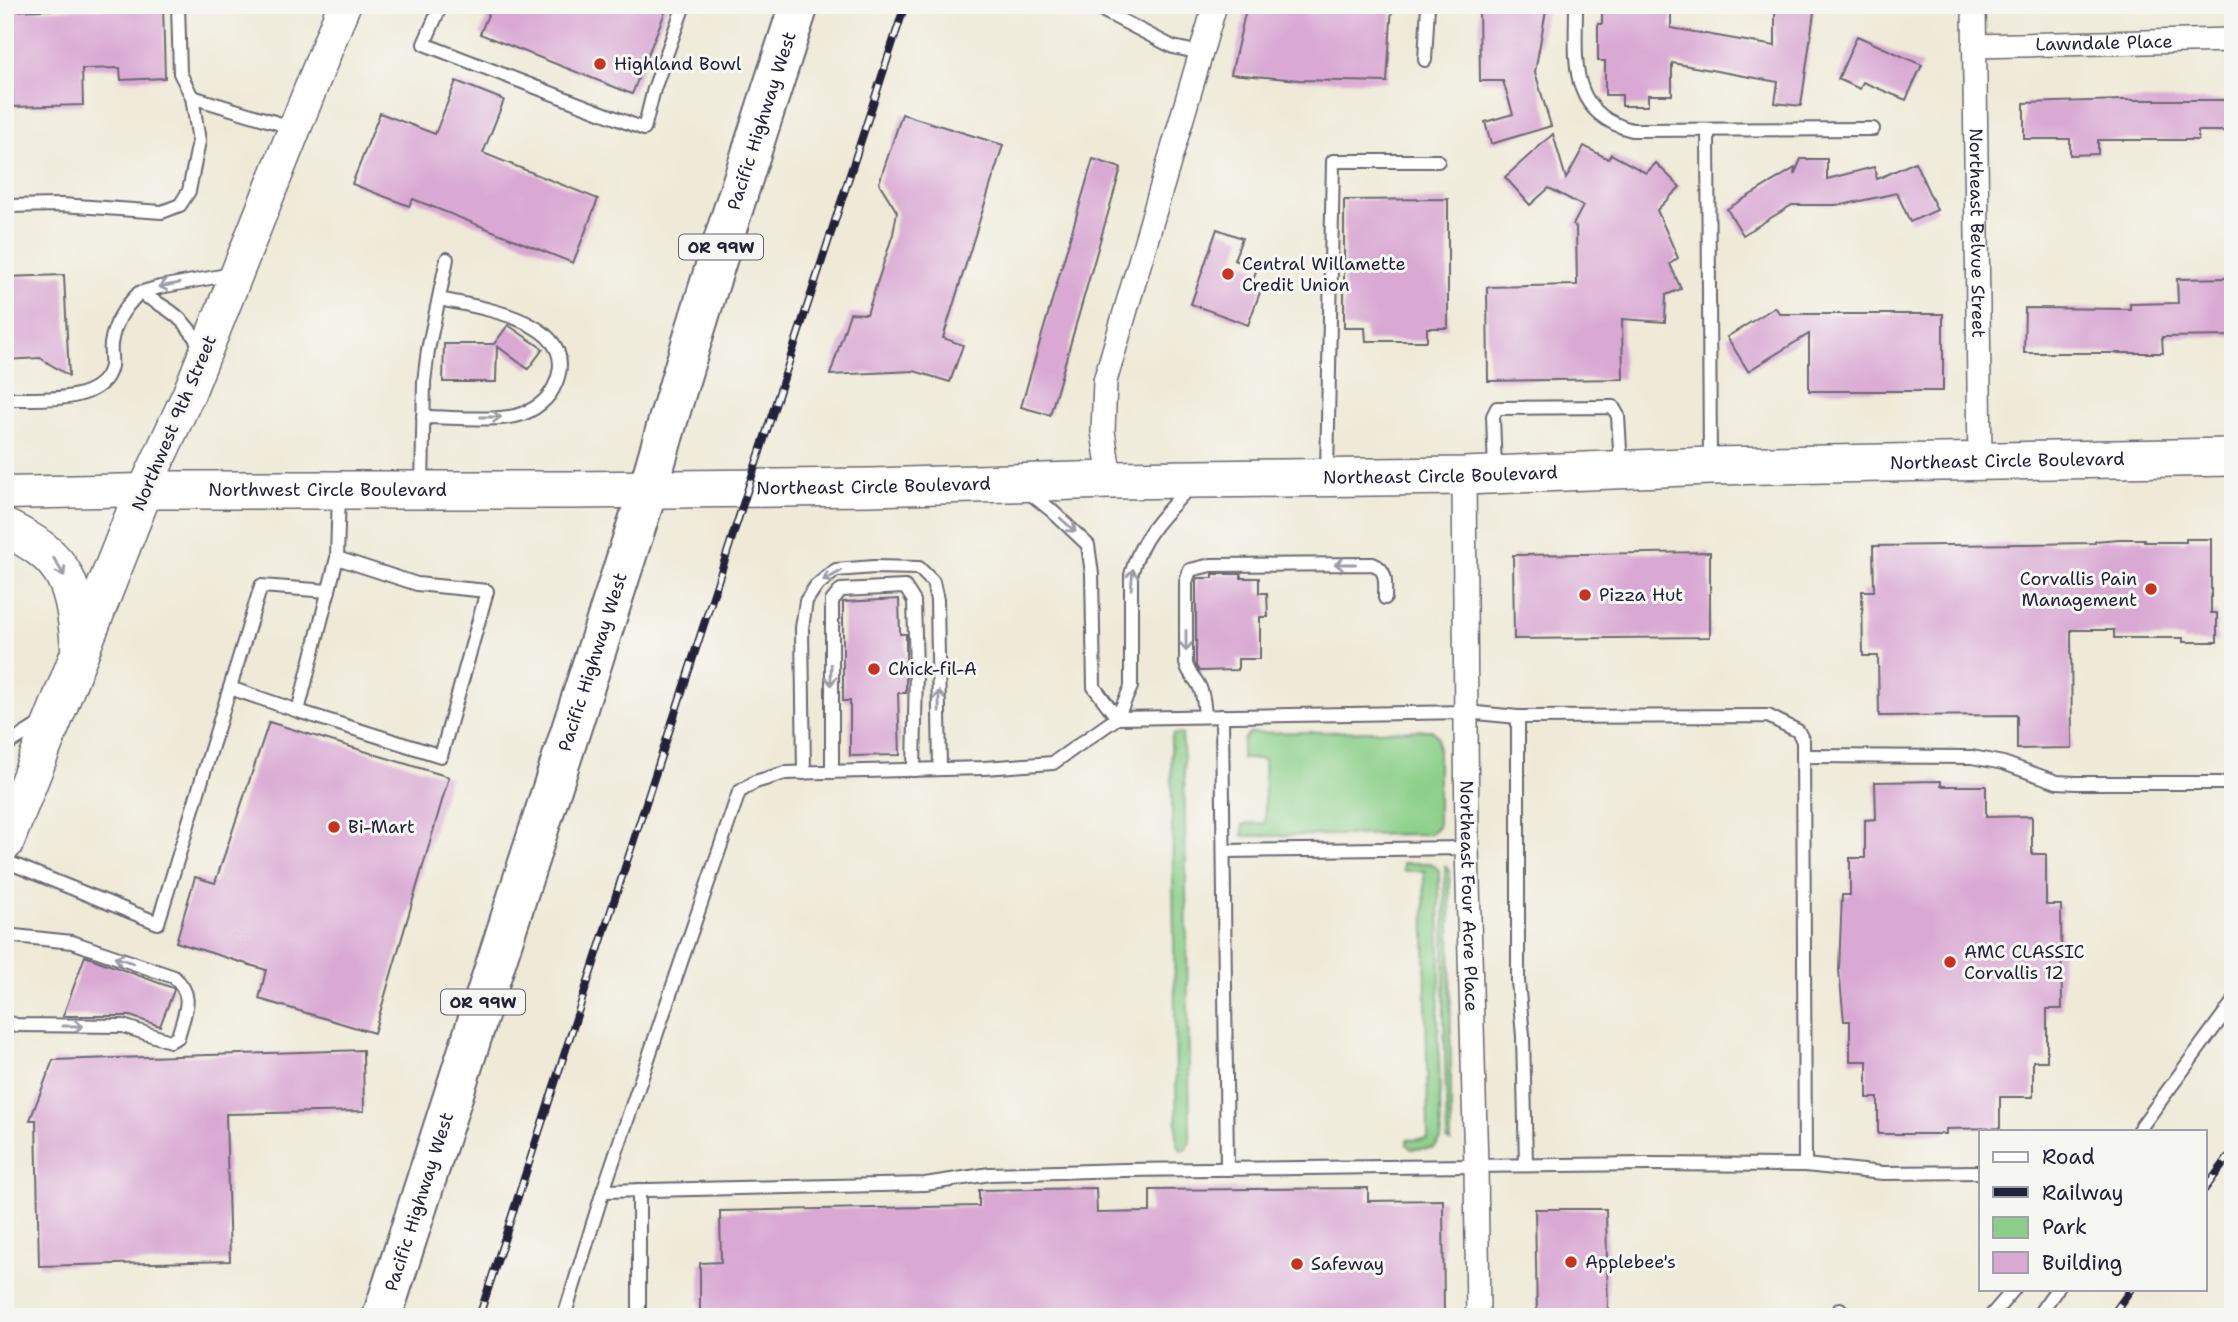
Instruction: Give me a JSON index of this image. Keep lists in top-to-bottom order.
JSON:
{
  "streets": {
    "highway": ["Pacific Highway West", "OR 99W"],
    "main road": ["Northwest 9th Street", "Northeast Circle Boulevard", "Northwest Circle Boulevard"],
    "street": ["Lawndale Place", "Northeast Belvue Street", "Northeast Four Acre Place"]
  },
  "crossings": [
    ["Lawndale Place", "Northeast Belvue Street"],
    ["Pacific Highway West", "Northeast Circle Boulevard"],
    ["Pacific Highway West", "Northwest Circle Boulevard"],
    ["Northeast Belvue Street", "Northeast Circle Boulevard"],
    ["Northwest 9th Street", "Northwest Circle Boulevard"],
    ["Northeast Circle Boulevard", "Northwest Circle Boulevard"],
    ["Northeast Circle Boulevard", "Northeast Four Acre Place"]
  ],
  "places": [
    "Highland Bowl",
    "Central Willamette Credit Union",
    "Corvallis Pain Management",
    "Pizza Hut",
    "Chick-fil-A",
    "Bi-Mart",
    "AMC CLASSIC Corvallis 12",
    "Applebee's",
    "Safeway"
  ],
  "legend": [
    "Road",
    "Railway",
    "Park",
    "Building"
  ]
}
